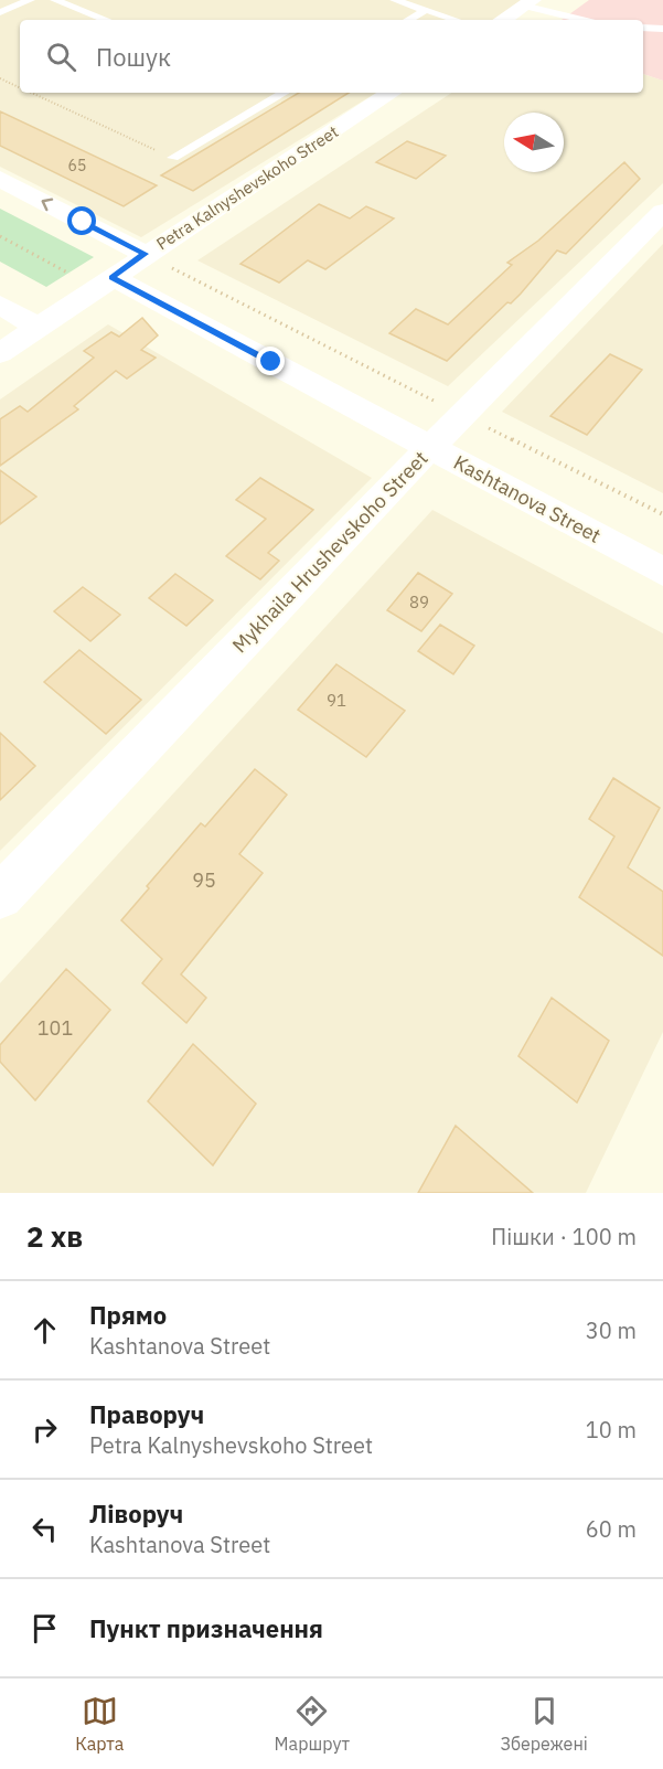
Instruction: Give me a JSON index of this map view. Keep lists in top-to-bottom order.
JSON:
{
  "streets": {
    "street": ["Petra Kalnyshevskoho Street", "Kashtanova Street", "Mykhaila Hrushevskoho Street"]
  },
  "crossings": [
    ["Petra Kalnyshevskoho Street", "Kashtanova Street"],
    ["Kashtanova Street", "Mykhaila Hrushevskoho Street"]
  ],
  "house_numbers": [
    "65",
    "89",
    "91",
    "95",
    "101"
  ],
  "north": "left",
  "page": {
    "search": "Пошук",
    "heading": ["2 хв", "Пішки · 100 m"],
    "list": [
      ["Прямо", "Kashtanova Street", "30 m"],
      ["Праворуч", "Petra Kalnyshevskoho Street", "10 m"],
      ["Ліворуч", "Kashtanova Street", "60 m"],
      "Пункт призначення"
    ],
    "nav": ["Карта", "Маршрут", "Збережені"]
  }
}
